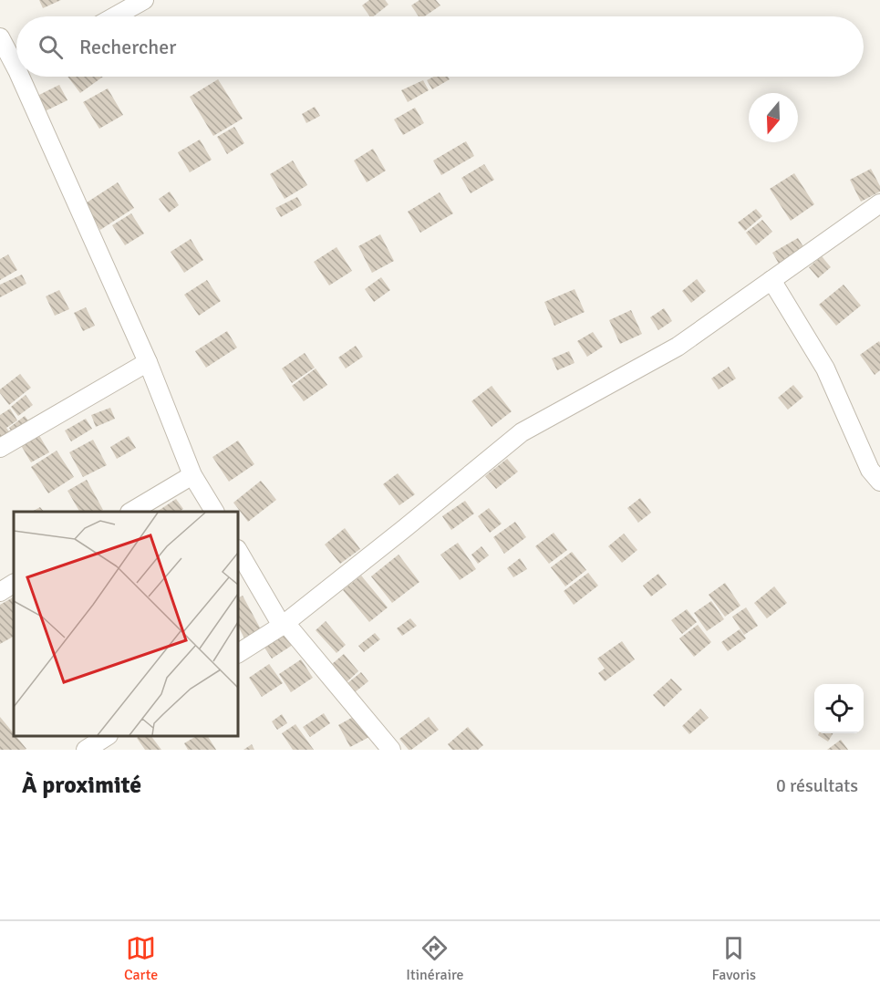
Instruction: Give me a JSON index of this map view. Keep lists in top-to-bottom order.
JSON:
{
  "north": "bottom",
  "page": {
    "search": "Rechercher",
    "heading": ["À proximité", "0 résultats"],
    "nav": ["Carte", "Itinéraire", "Favoris"]
  }
}
